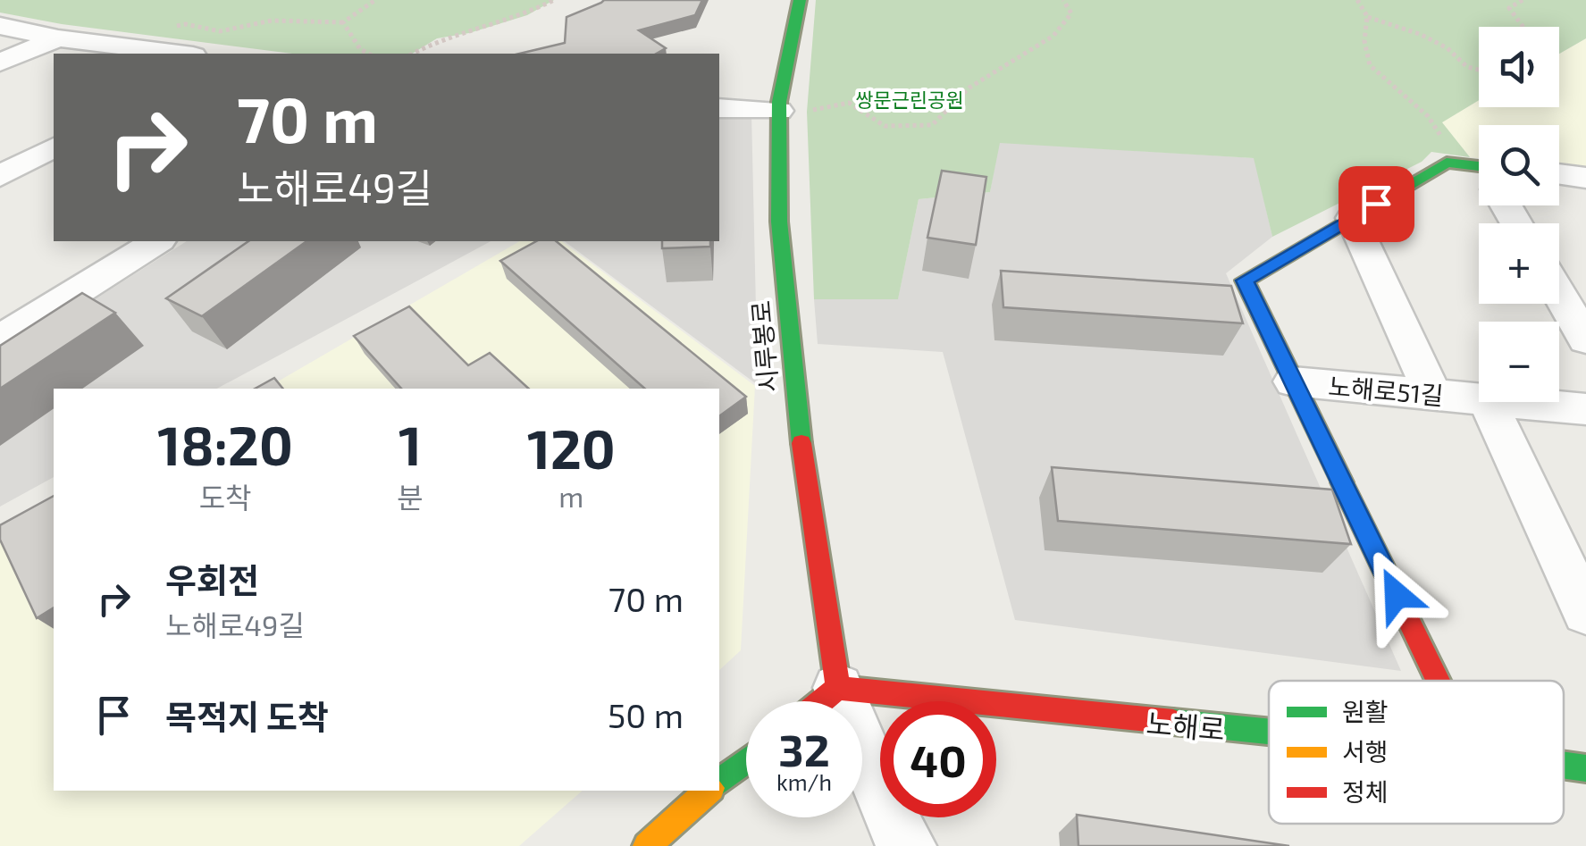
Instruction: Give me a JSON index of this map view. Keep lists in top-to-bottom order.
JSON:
{
  "streets": {
    "street": ["시루봉로", "노해로51길", "노해로"]
  },
  "crossings": [
    ["시루봉로", "노해로"]
  ],
  "parks": ["쌍문근린공원"],
  "legend": ["원활", "서행", "정체"],
  "page": {
    "map_buttons": ["+", "−"],
    "turn": ["70 m", "노해로49길"],
    "eta": [
      "18:20",
      "도착",
      "1",
      "분",
      "120",
      "m"
    ],
    "list": [
      {
        "name": "우회전",
        "note": "노해로49길",
        "value": "70 m"
      },
      {
        "name": "목적지 도착",
        "value": "50 m"
      }
    ],
    "speed": "32 km/h",
    "limit": "40"
  }
}
